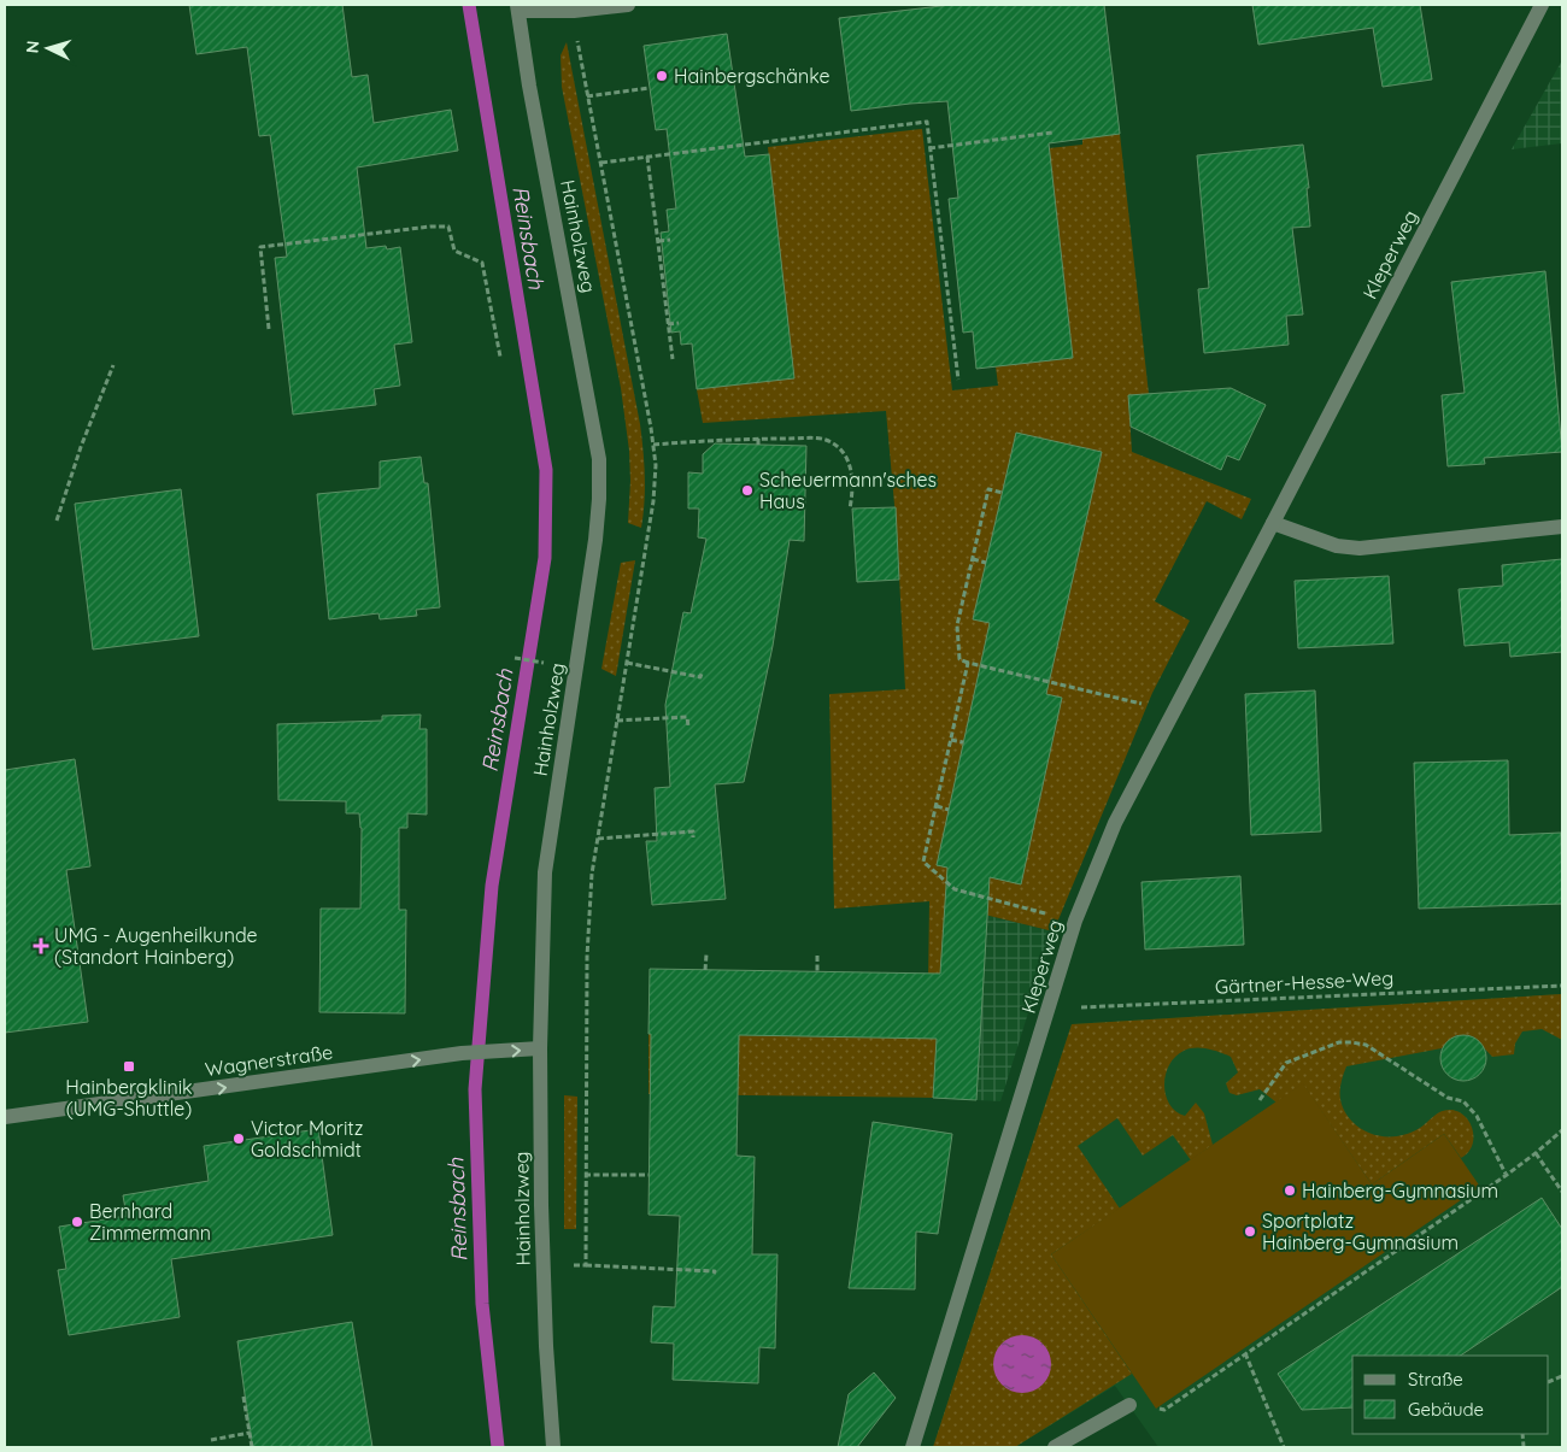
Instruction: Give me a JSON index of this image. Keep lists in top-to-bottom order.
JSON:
{
  "streets": {
    "street": ["Hainholzweg", "Kleperweg", "Wagnerstraße"],
    "path": ["Gärtner-Hesse-Weg"]
  },
  "crossings": [
    ["Hainholzweg", "Wagnerstraße"],
    ["Kleperweg", "Gärtner-Hesse-Weg"]
  ],
  "one_way": ["Wagnerstraße"],
  "water": ["Reinsbach"],
  "places": {
    "other": [
      "Hainbergschänke",
      "Scheuermann'sches Haus",
      "Victor Moritz Goldschmidt",
      "Hainberg-Gymnasium",
      "Bernhard Zimmermann",
      "Sportplatz Hainberg-Gymnasium"
    ],
    "health": ["UMG - Augenheilkunde (Standort Hainberg)"],
    "transit": ["Hainbergklinik (UMG-Shuttle)"]
  },
  "legend": ["Straße", "Gebäude"],
  "north": "left"
}
